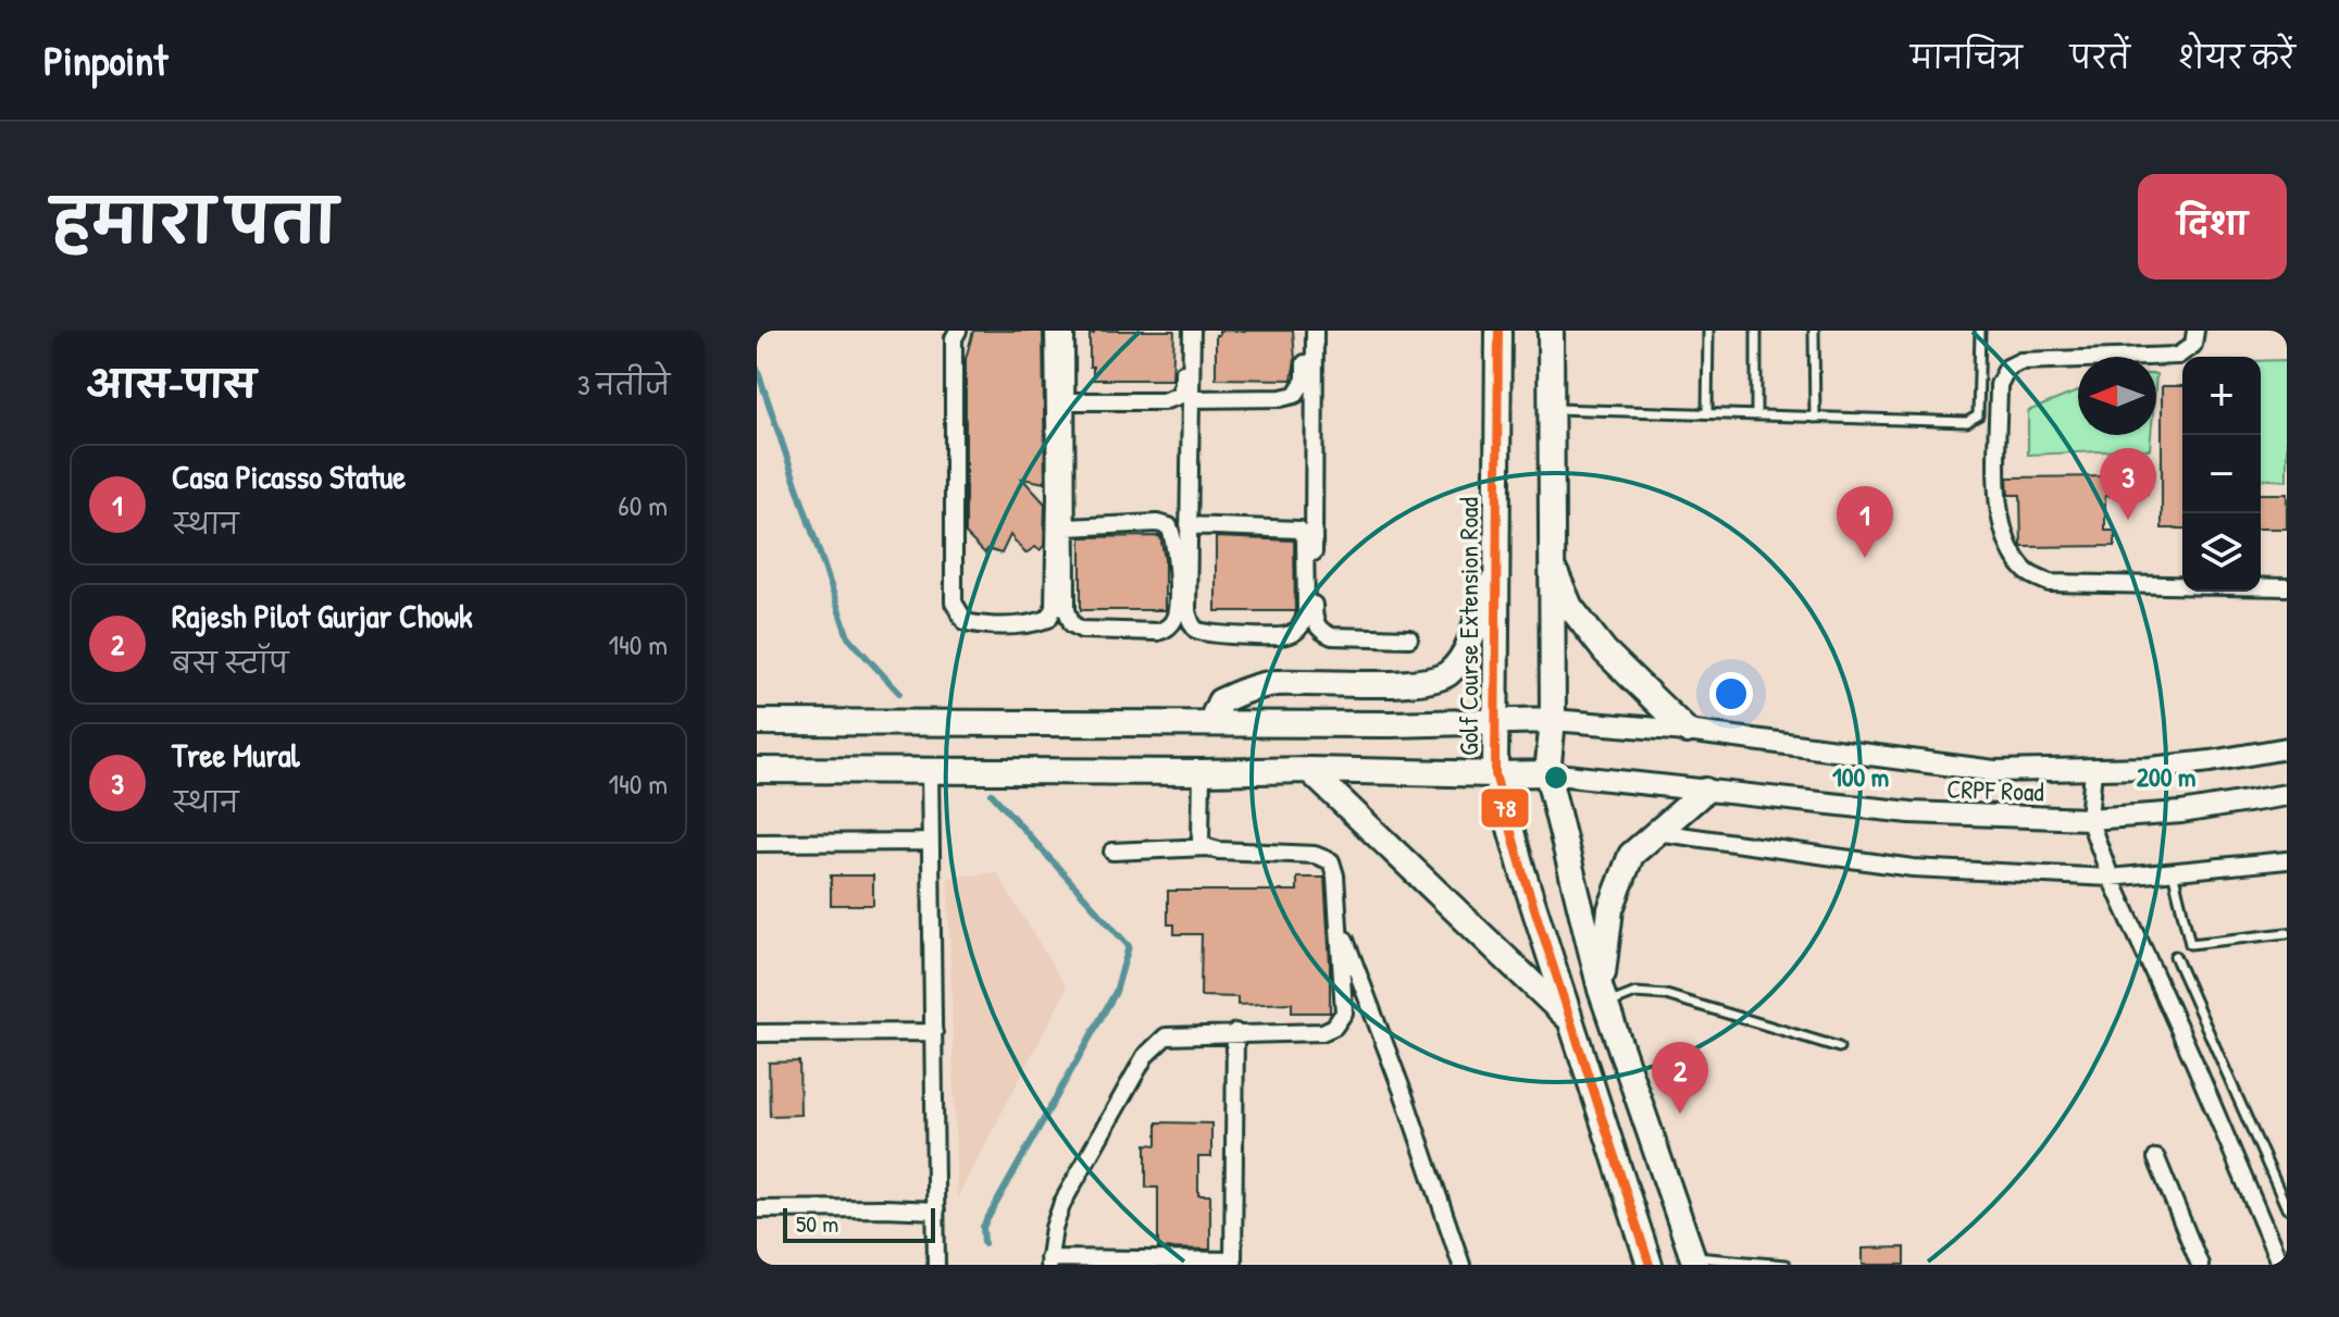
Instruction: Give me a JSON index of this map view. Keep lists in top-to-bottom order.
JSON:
{
  "streets": {
    "main road": ["Golf Course Extension Road"],
    "street": ["CRPF Road"]
  },
  "lines": ["transit line 78"],
  "scale_bar": "50 m",
  "north": "left",
  "page": {
    "header": "Pinpoint",
    "nav": ["मानचित्र", "परतें", "शेयर करें"],
    "title": "हमारा पता",
    "buttons": "दिशा",
    "heading": ["आस-पास", "3 नतीजे"],
    "map_buttons": ["+", "−"],
    "list": [
      {
        "mark": "1",
        "name": "Casa Picasso Statue",
        "note": "स्थान",
        "value": "60 m"
      },
      {
        "mark": "2",
        "name": "Rajesh Pilot Gurjar Chowk",
        "note": "बस स्टॉप",
        "value": "140 m"
      },
      {
        "mark": "3",
        "name": "Tree Mural",
        "note": "स्थान",
        "value": "140 m"
      }
    ],
    "pins": ["3", "1", "2"],
    "scale": "50 m"
  },
  "rings": ["100 m", "200 m"]
}
